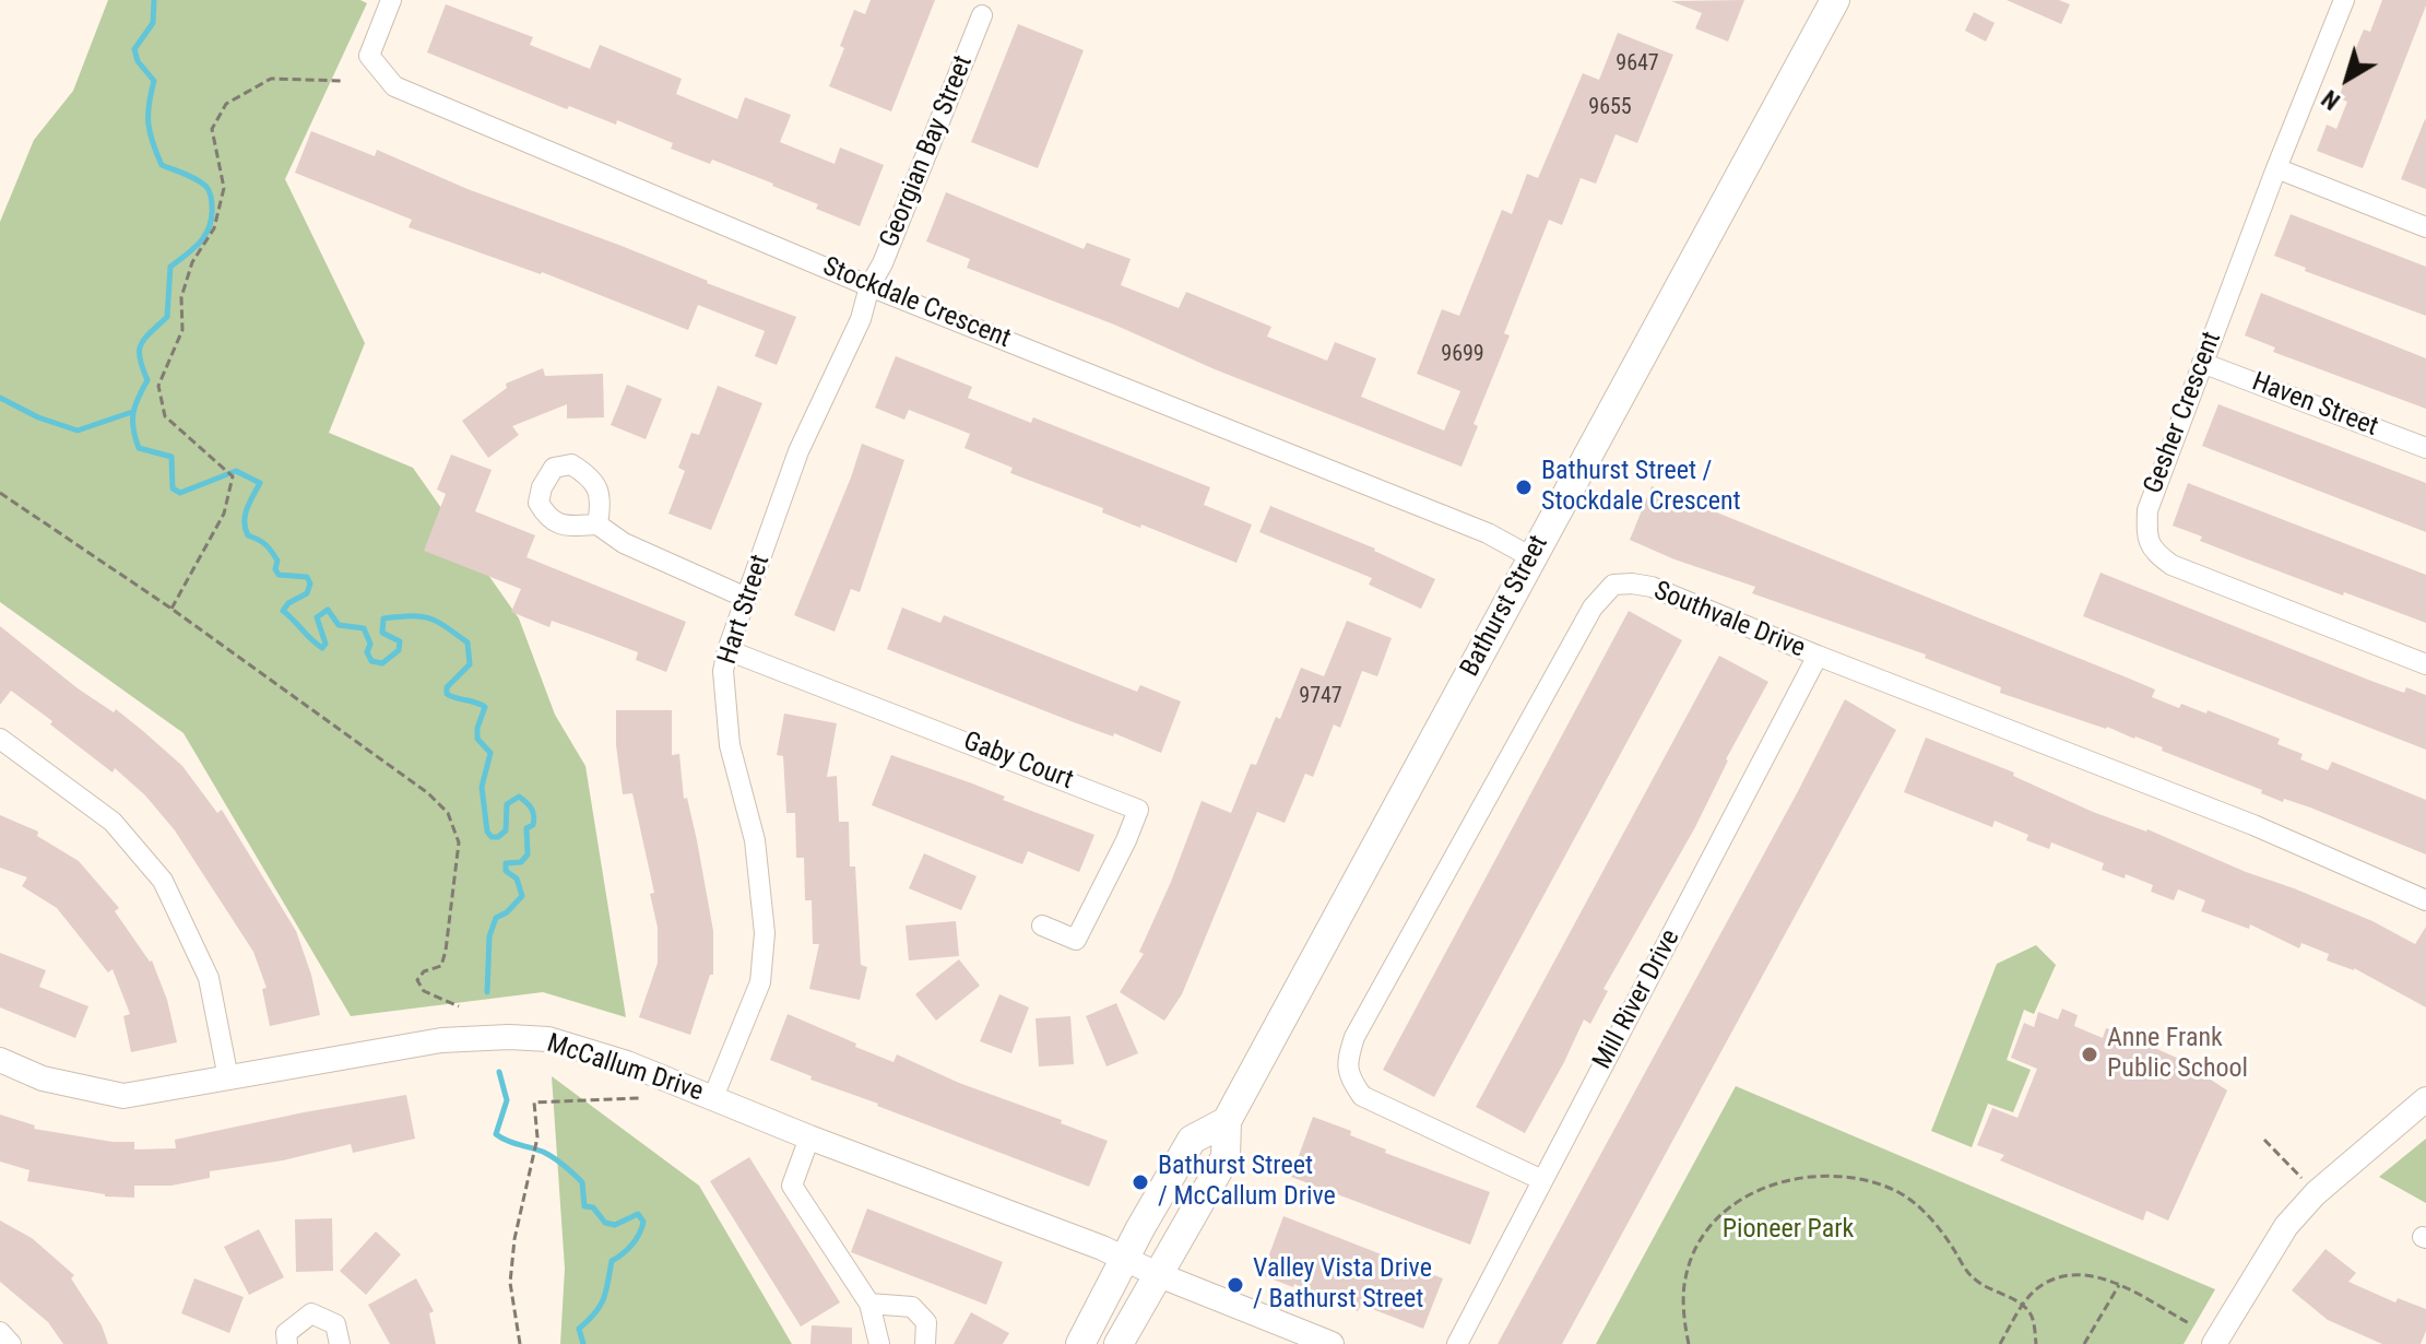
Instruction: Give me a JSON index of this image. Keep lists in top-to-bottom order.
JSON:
{
  "streets": {
    "main road": ["Bathurst Street"],
    "street": [
      "Georgian Bay Street",
      "Stockdale Crescent",
      "Haven Street",
      "Gesher Crescent",
      "Hart Street",
      "Southvale Drive",
      "Gaby Court",
      "Mill River Drive",
      "McCallum Drive"
    ]
  },
  "crossings": [
    ["Georgian Bay Street", "Stockdale Crescent"],
    ["Georgian Bay Street", "Hart Street"],
    ["Stockdale Crescent", "Bathurst Street"],
    ["Stockdale Crescent", "Hart Street"],
    ["Haven Street", "Gesher Crescent"],
    ["Bathurst Street", "McCallum Drive"],
    ["Hart Street", "Gaby Court"],
    ["Hart Street", "McCallum Drive"],
    ["Southvale Drive", "Mill River Drive"]
  ],
  "parks": ["Pioneer Park"],
  "places": [
    "Bathurst Street / Stockdale Crescent",
    "Anne Frank Public School",
    "Bathurst Street / McCallum Drive",
    "Valley Vista Drive / Bathurst Street"
  ],
  "house_numbers": [
    "9647",
    "9655",
    "9699",
    "9747"
  ],
  "north": "bottom left"
}
